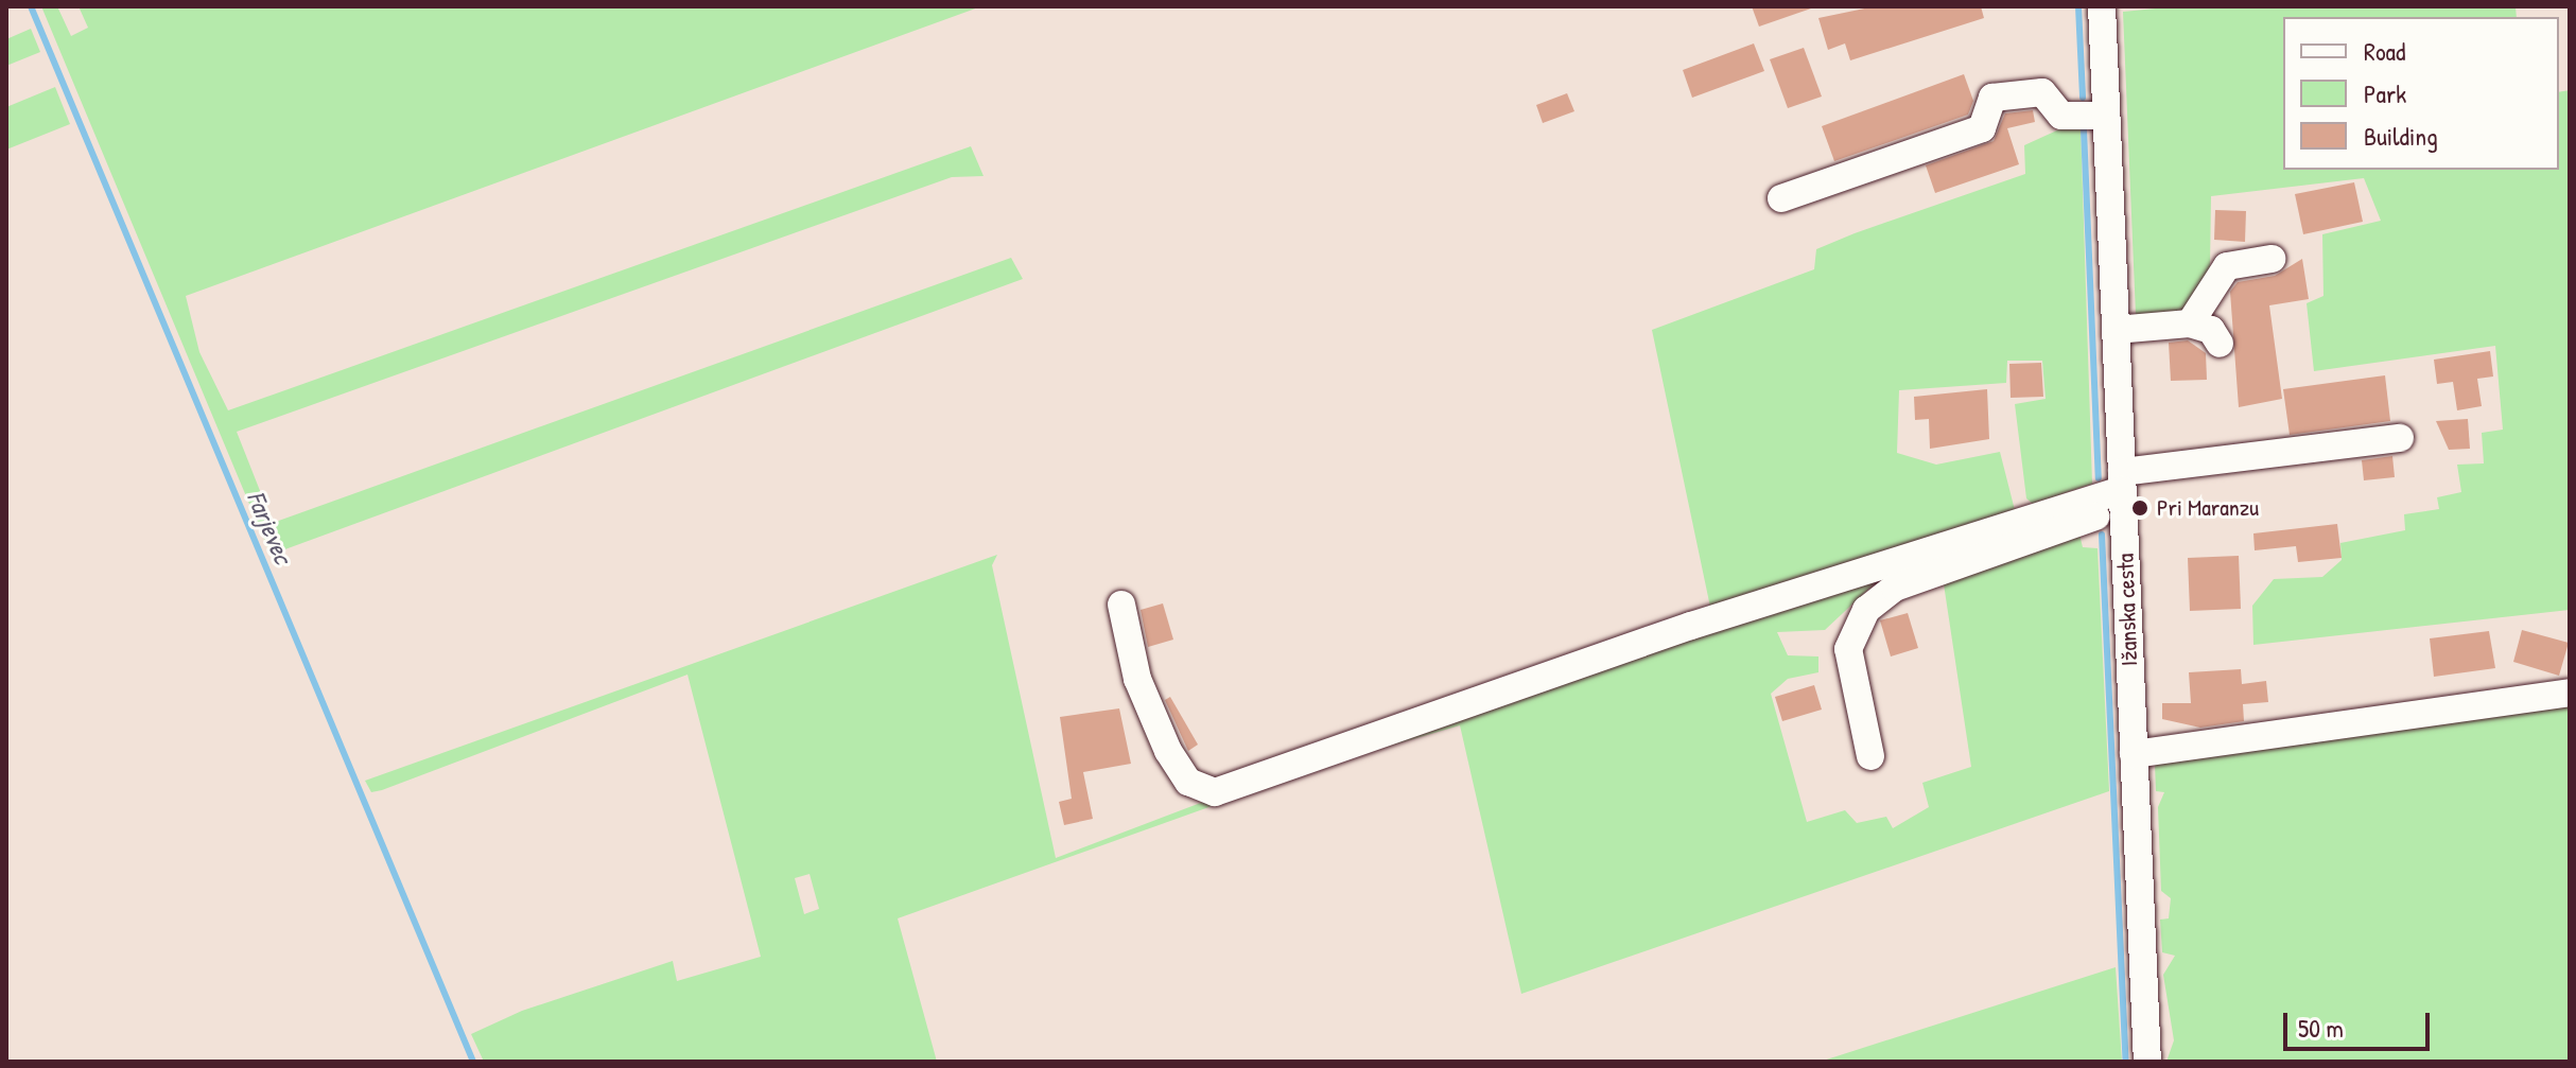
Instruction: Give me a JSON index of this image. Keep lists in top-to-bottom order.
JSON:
{
  "streets": {
    "street": ["Ižanska cesta"]
  },
  "water": ["Farjevec"],
  "places": ["Pri Maranzu"],
  "legend": ["Road", "Park", "Building"],
  "scale_bar": "50 m"
}
